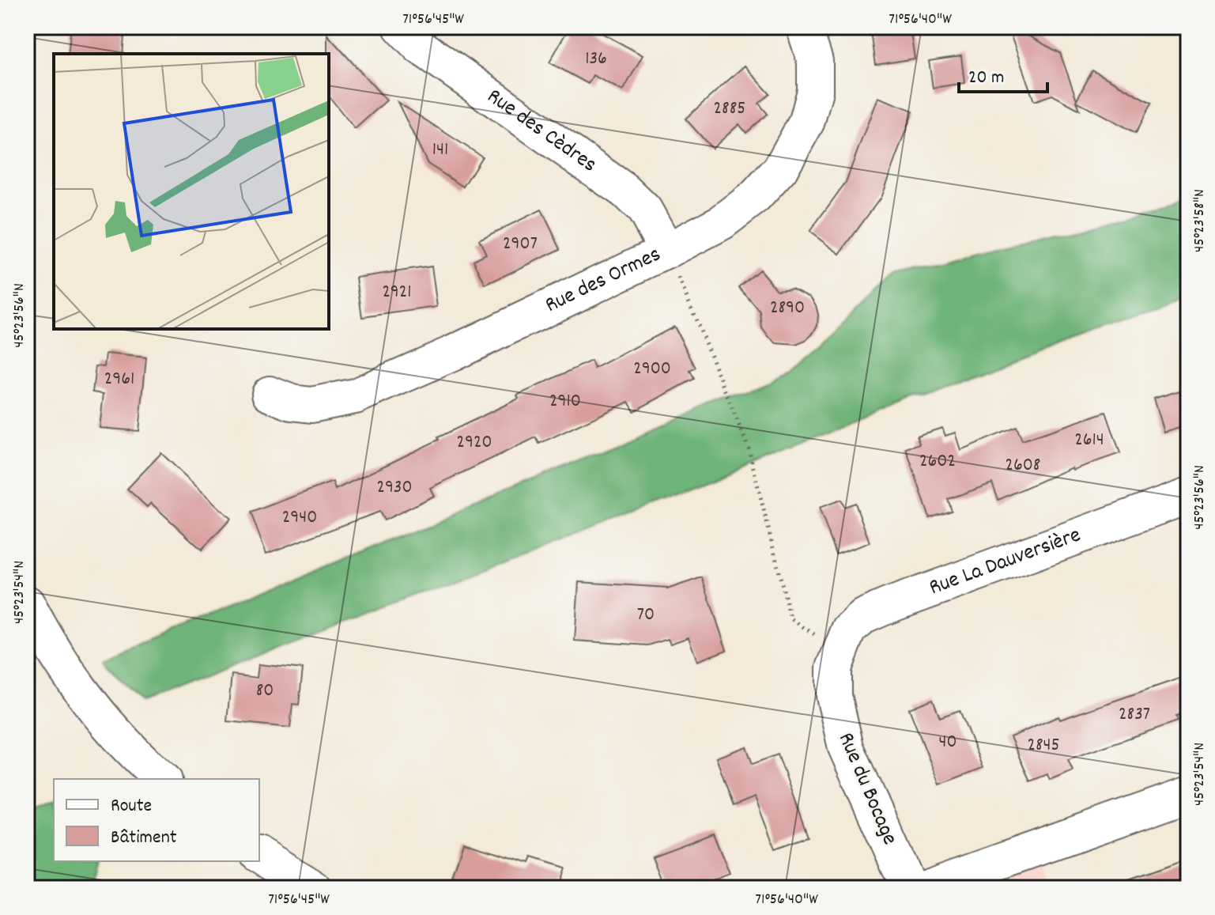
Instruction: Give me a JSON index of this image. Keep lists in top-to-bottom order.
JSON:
{
  "streets": {
    "street": [
      "Rue des Cèdres",
      "Rue des Ormes",
      "Rue La Dauversière",
      "Rue du Bocage"
    ]
  },
  "crossings": [
    ["Rue des Cèdres", "Rue des Ormes"],
    ["Rue La Dauversière", "Rue du Bocage"]
  ],
  "house_numbers": [
    "136",
    "2885",
    "141",
    "2907",
    "2921",
    "2890",
    "2900",
    "2961",
    "2910",
    "2614",
    "2920",
    "2602",
    "2608",
    "2930",
    "2940",
    "70",
    "80",
    "2837",
    "40",
    "2845"
  ],
  "legend": ["Route", "Bâtiment"],
  "scale_bar": "20 m",
  "coordinates": [
    "71°56'45\"W",
    "71°56'40\"W",
    "45°23'58\"N",
    "45°23'56\"N",
    "45°23'54\"N"
  ]
}
